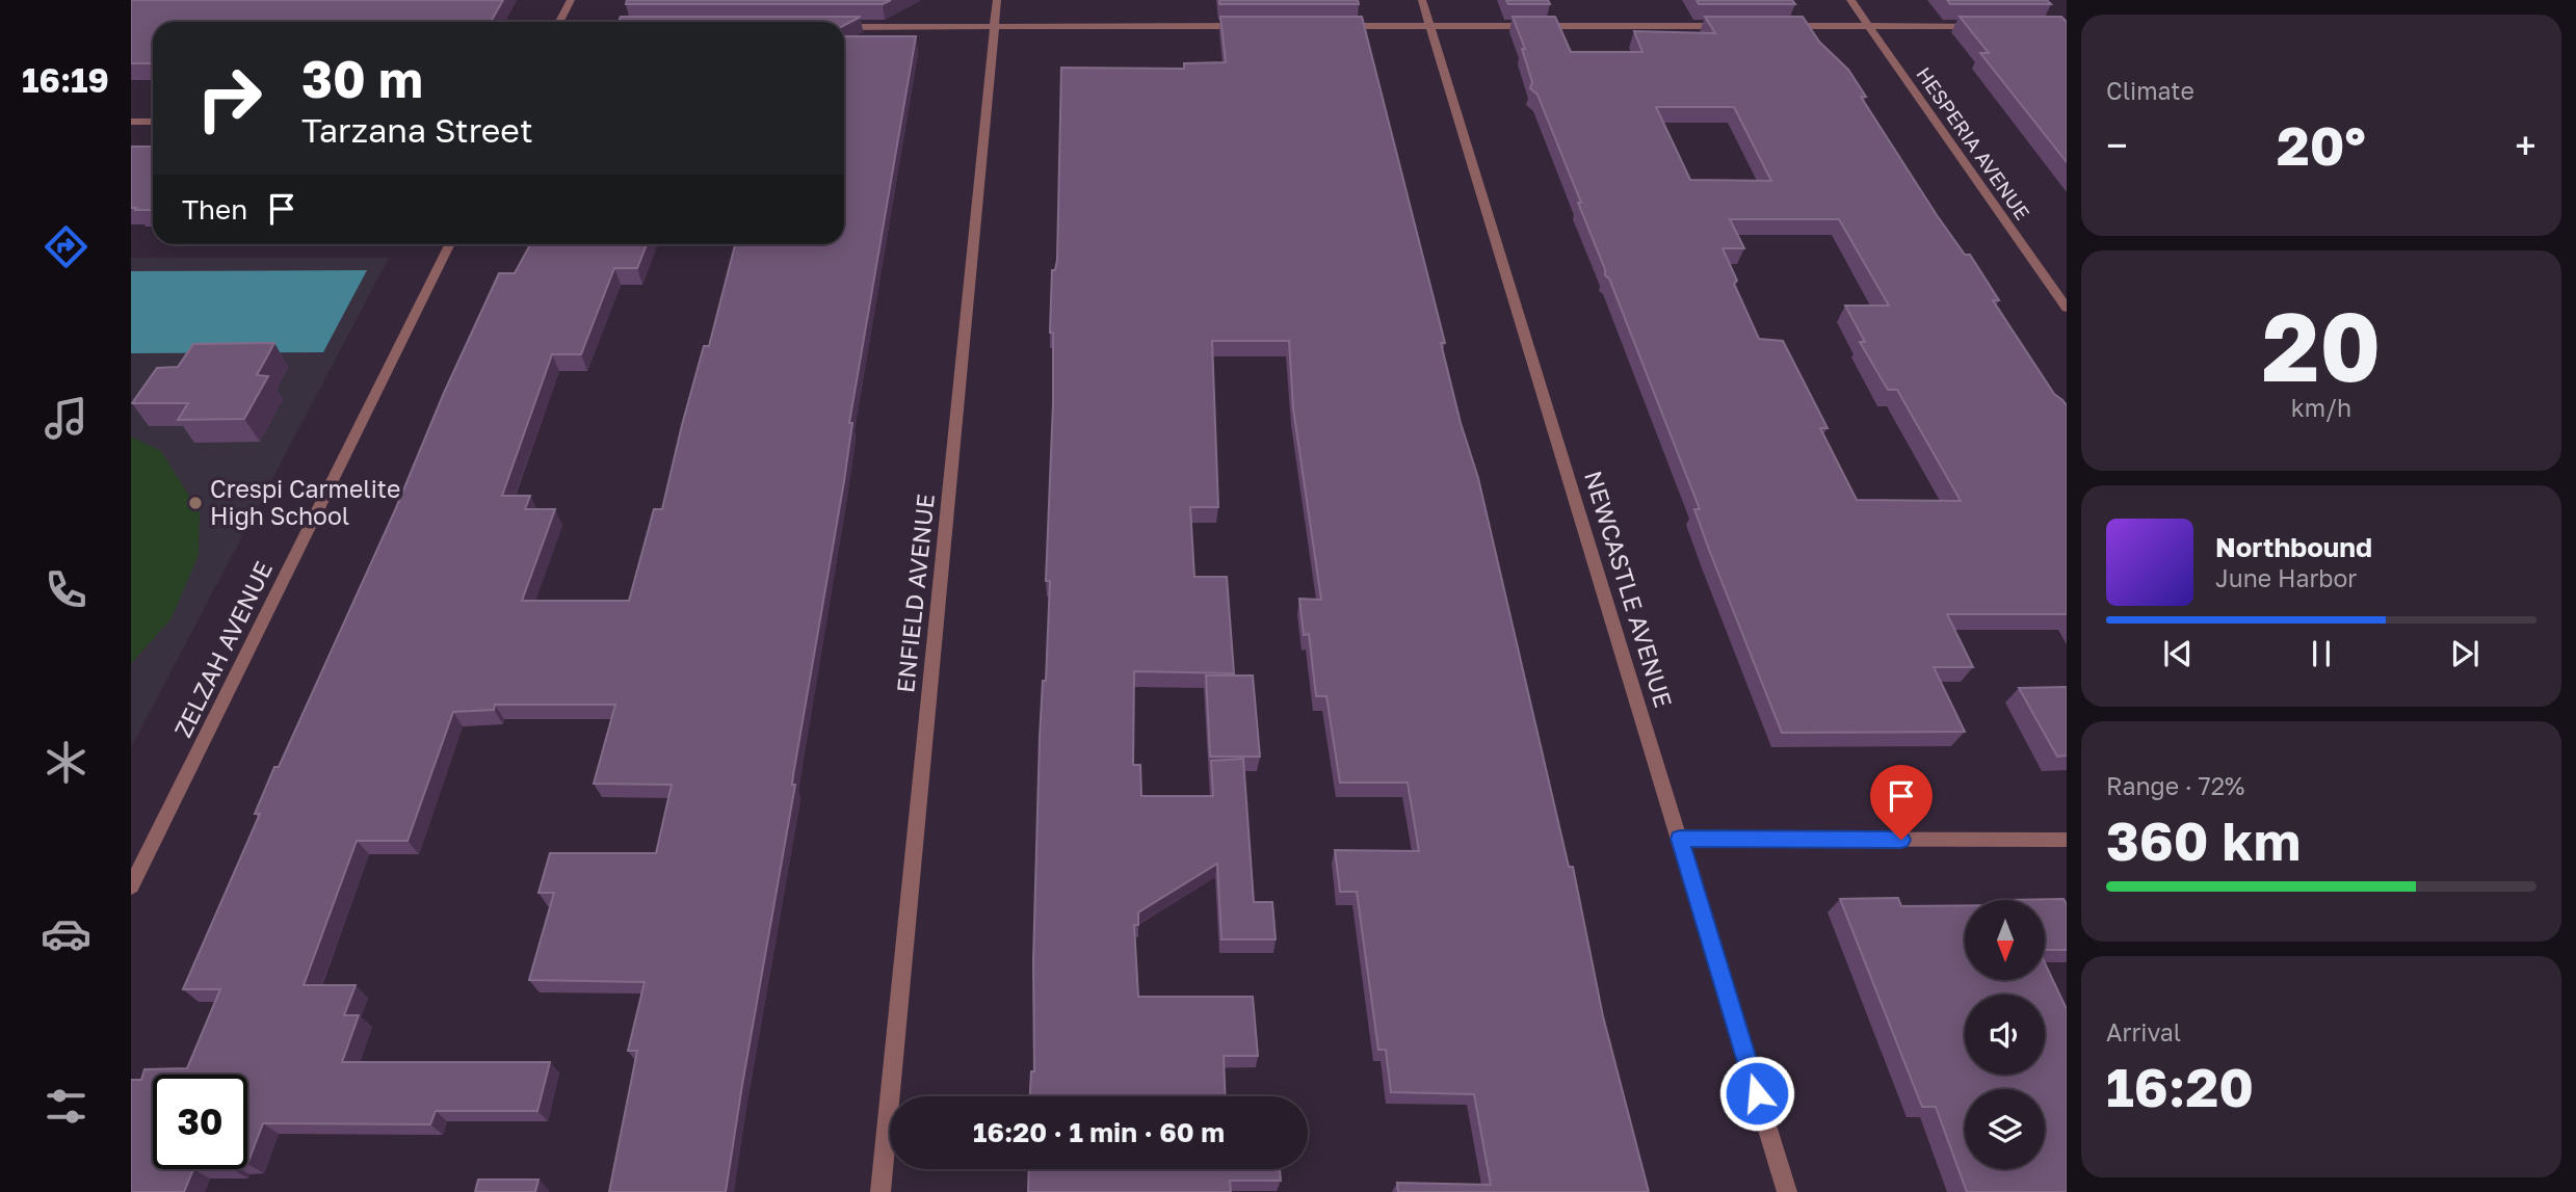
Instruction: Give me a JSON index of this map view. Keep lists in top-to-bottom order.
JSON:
{
  "streets": {
    "street": [
      "HESPERIA AVENUE",
      "NEWCASTLE AVENUE",
      "ENFIELD AVENUE",
      "ZELZAH AVENUE"
    ]
  },
  "places": ["Crespi Carmelite High School"],
  "north": "bottom",
  "page": {
    "tabs": "16:19",
    "tile": [
      "Climate",
      ["20", "km/h"],
      ["Range · 72%", "360 km"],
      ["Arrival", "16:20"]
    ],
    "turn": ["30 m", "Tarzana Street"],
    "heat": ["−", "20°", "+"],
    "then": "Then",
    "song": ["Northbound", "June Harbor"],
    "limit": "30",
    "trip": "16:20 · 1 min · 60 m"
  }
}
